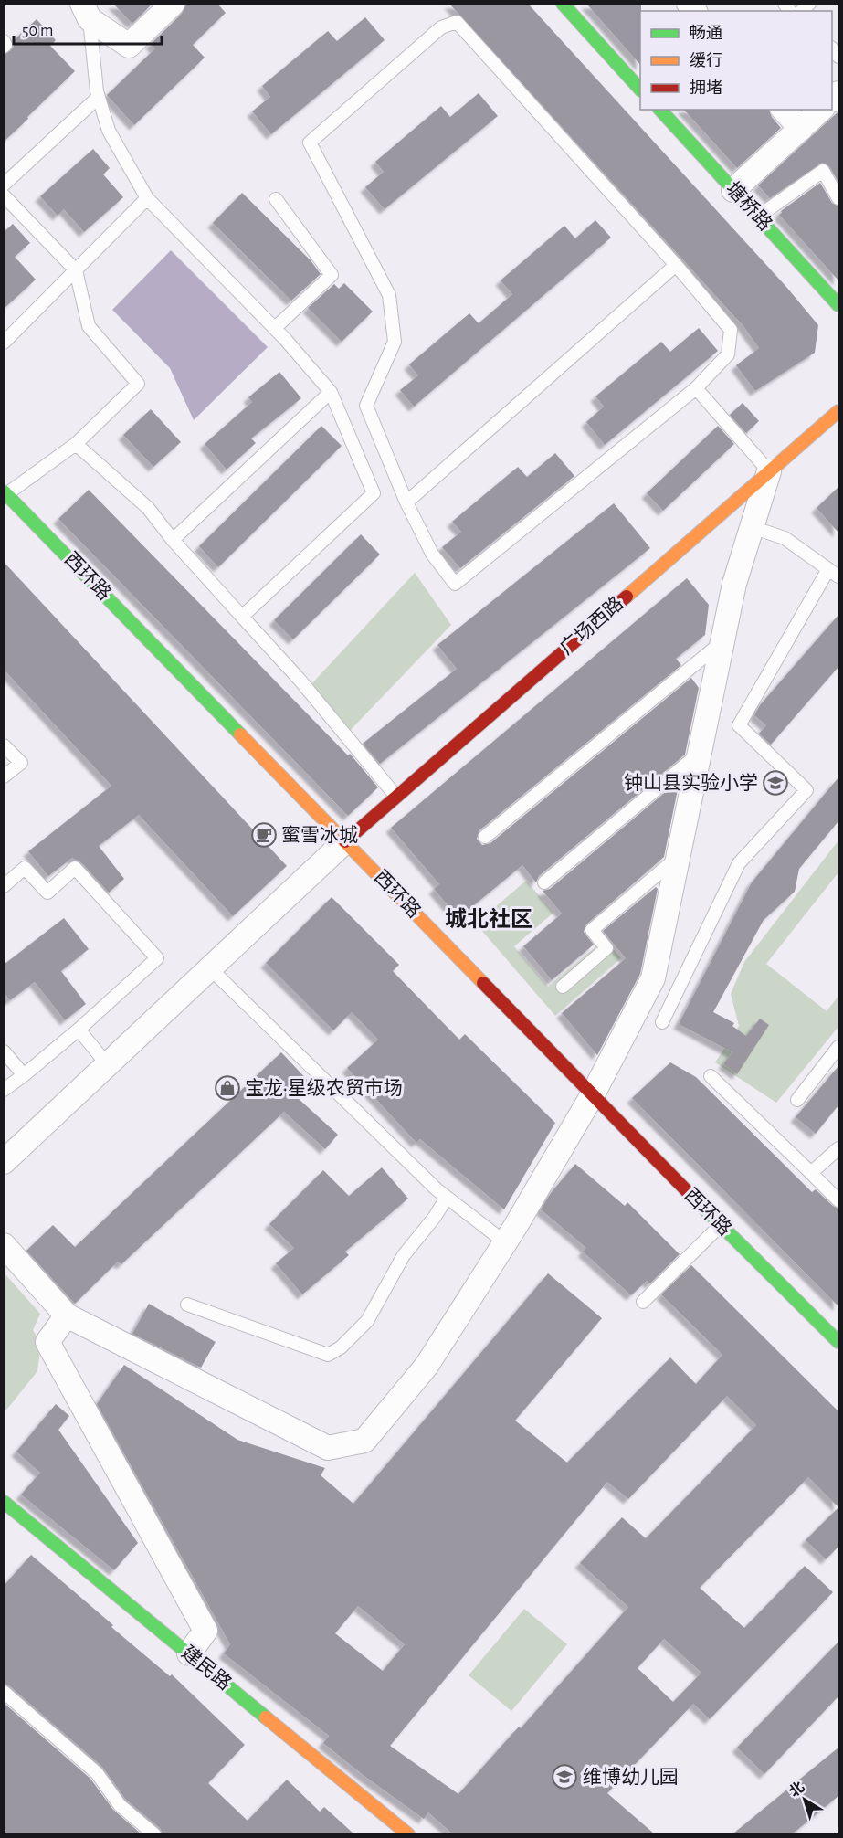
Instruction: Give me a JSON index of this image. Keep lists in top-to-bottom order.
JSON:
{
  "streets": {
    "street": [
      "塘桥路",
      "西环路",
      "广场西路",
      "建民路"
    ]
  },
  "crossings": [
    ["西环路", "广场西路"]
  ],
  "districts": ["城北社区"],
  "places": {
    "school or university": ["钟山县实验小学", "维博幼儿园"],
    "cafe": ["蜜雪冰城"],
    "shop": ["宝龙·星级农贸市场"]
  },
  "legend": ["畅通", "缓行", "拥堵"],
  "scale_bar": "50 m",
  "north": "top left"
}
